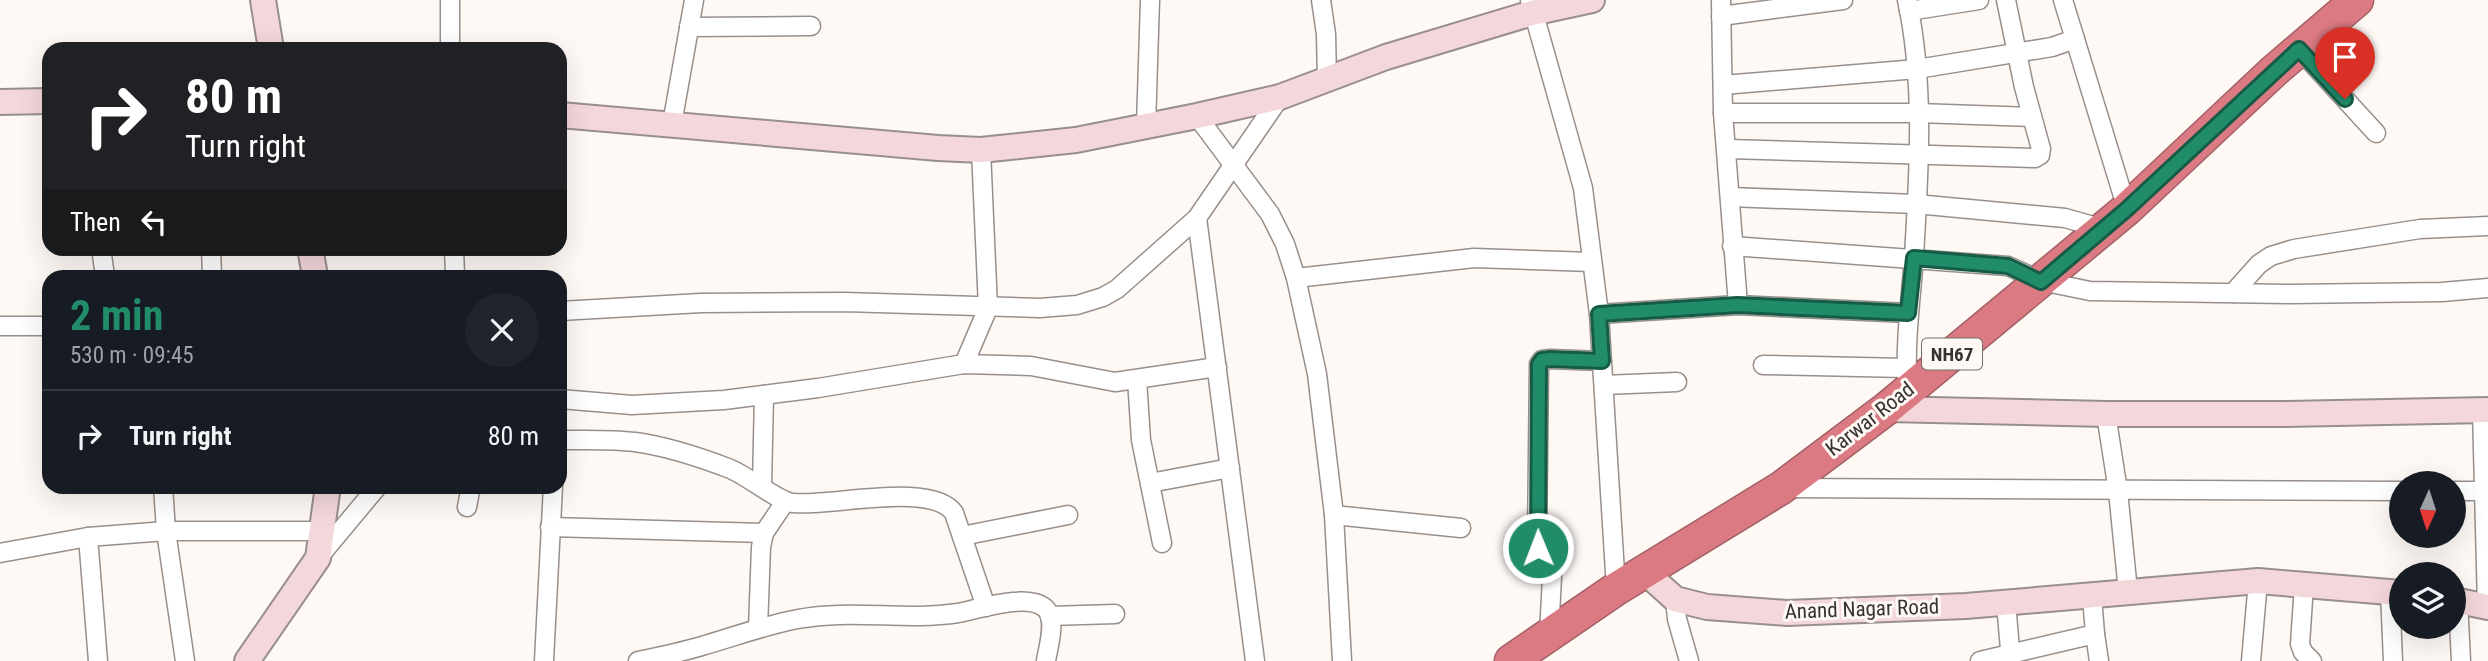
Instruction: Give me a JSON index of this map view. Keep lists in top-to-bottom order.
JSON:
{
  "streets": {
    "highway": ["NH67", "Karwar Road"],
    "street": ["Anand Nagar Road"]
  },
  "north": "bottom",
  "page": {
    "turn": ["80 m", "Turn right"],
    "then": "Then",
    "heading": ["2 min", "530 m · 09:45"],
    "list": [
      {
        "name": "Turn right",
        "value": "80 m"
      }
    ]
  }
}
